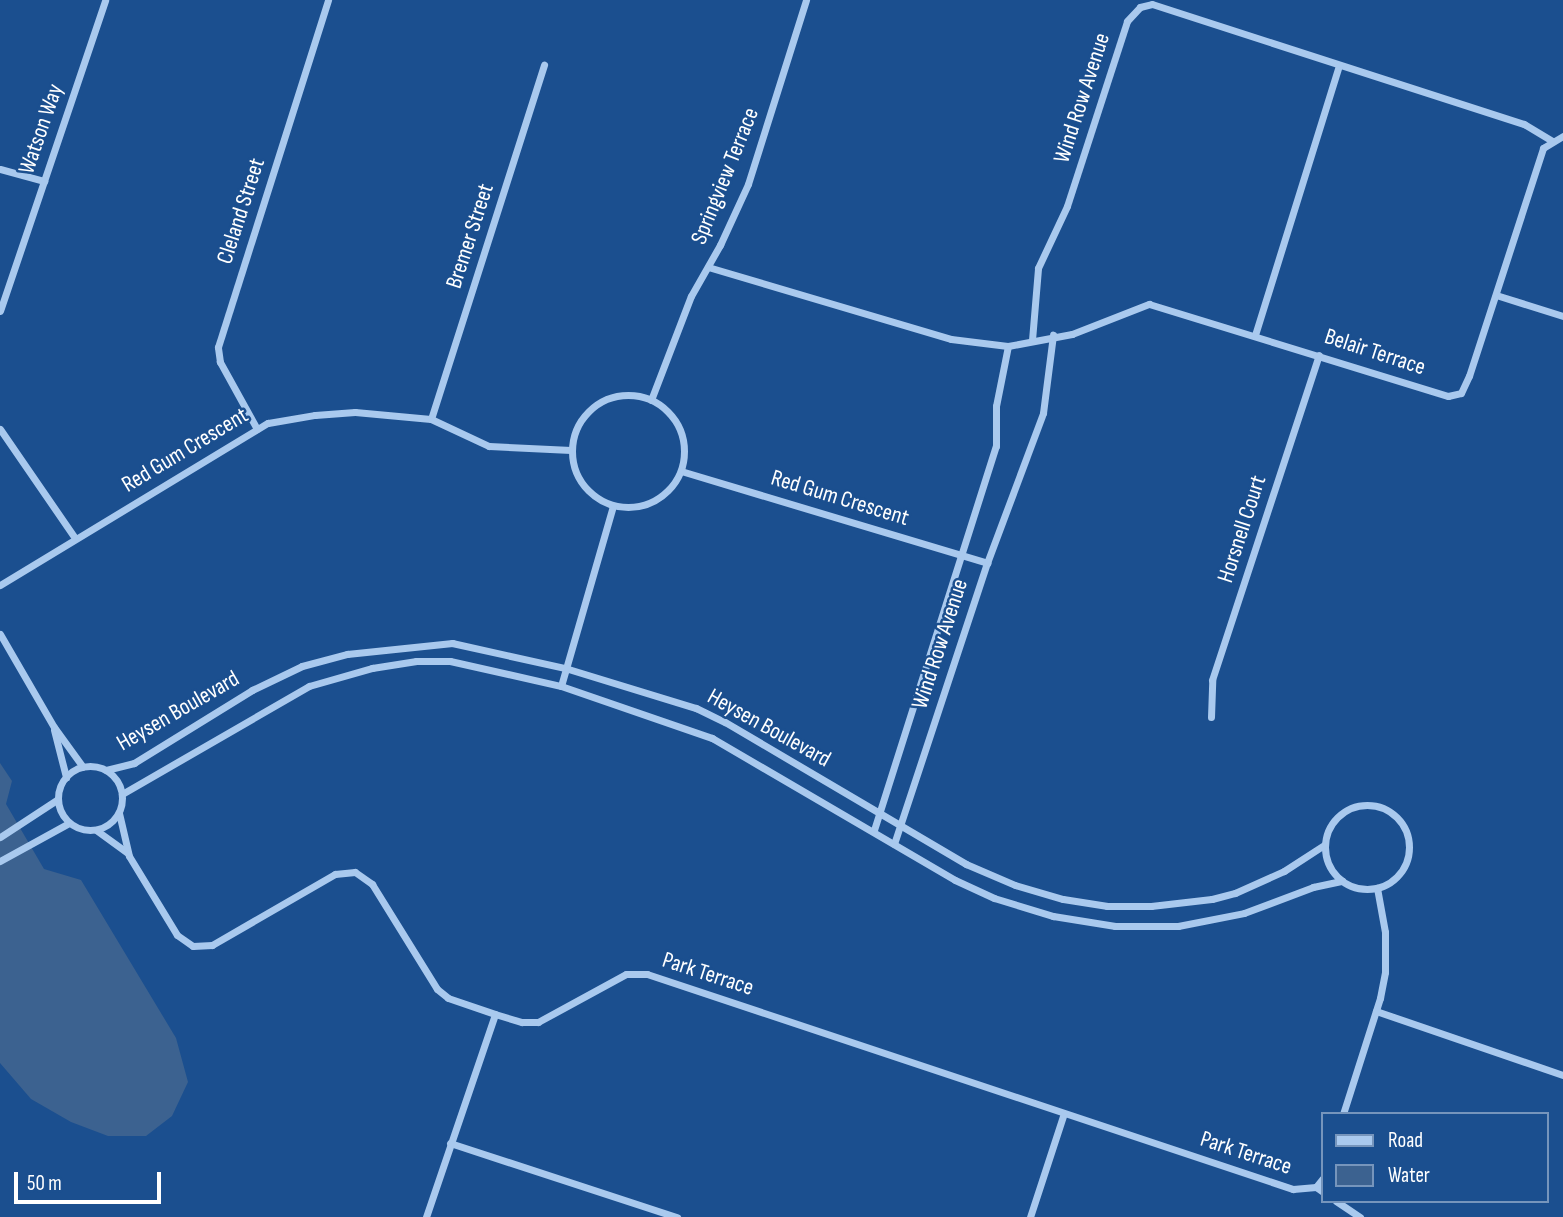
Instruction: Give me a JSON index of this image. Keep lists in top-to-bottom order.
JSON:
{
  "streets": {
    "street": [
      "Wind Row Avenue",
      "Watson Way",
      "Springview Terrace",
      "Cleland Street",
      "Bremer Street",
      "Belair Terrace",
      "Red Gum Crescent",
      "Horsnell Court",
      "Heysen Boulevard",
      "Park Terrace"
    ]
  },
  "crossings": [
    ["Wind Row Avenue", "Belair Terrace"],
    ["Wind Row Avenue", "Red Gum Crescent"],
    ["Wind Row Avenue", "Heysen Boulevard"],
    ["Springview Terrace", "Red Gum Crescent"],
    ["Cleland Street", "Red Gum Crescent"],
    ["Bremer Street", "Red Gum Crescent"],
    ["Belair Terrace", "Horsnell Court"]
  ],
  "legend": ["Road", "Water"],
  "scale_bar": "50 m"
}
